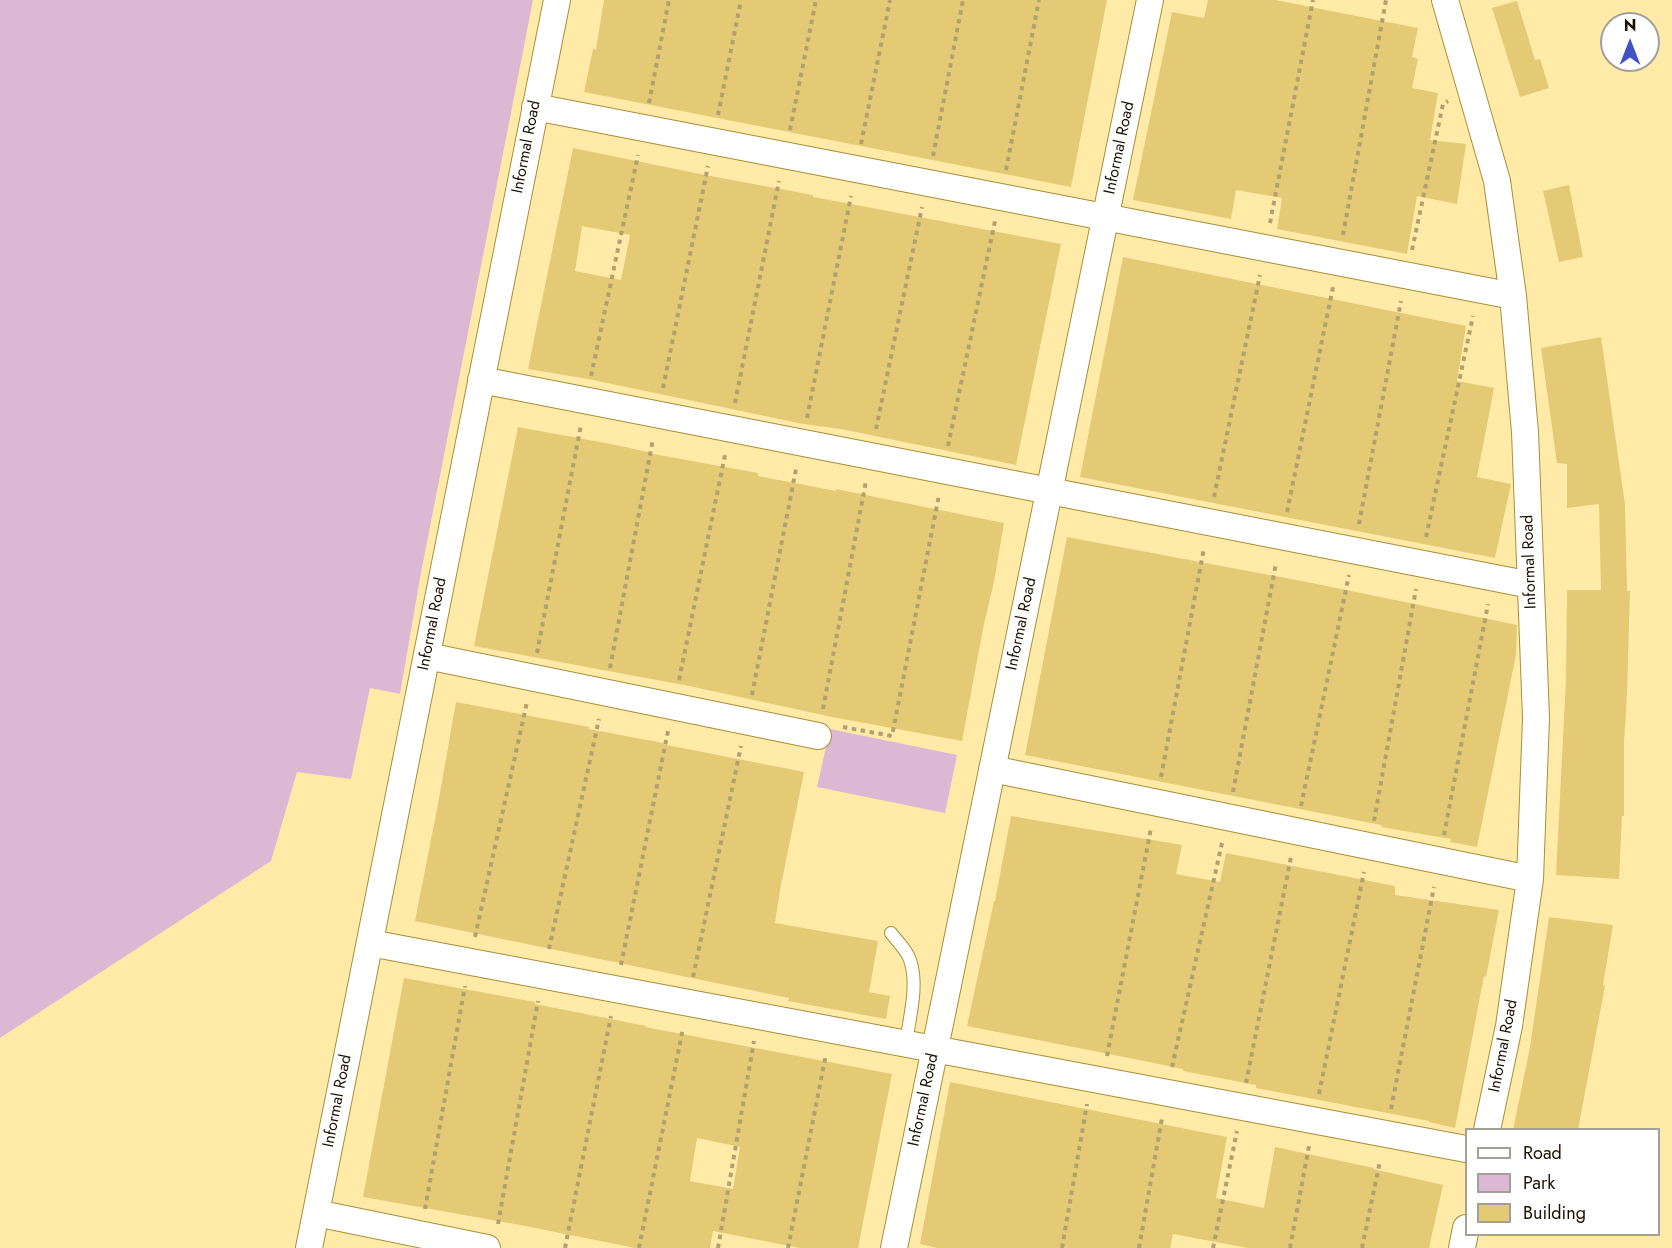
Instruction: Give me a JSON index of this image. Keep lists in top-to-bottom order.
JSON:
{
  "streets": {
    "street": ["Informal Road"]
  },
  "legend": ["Road", "Park", "Building"],
  "north": "top"
}
